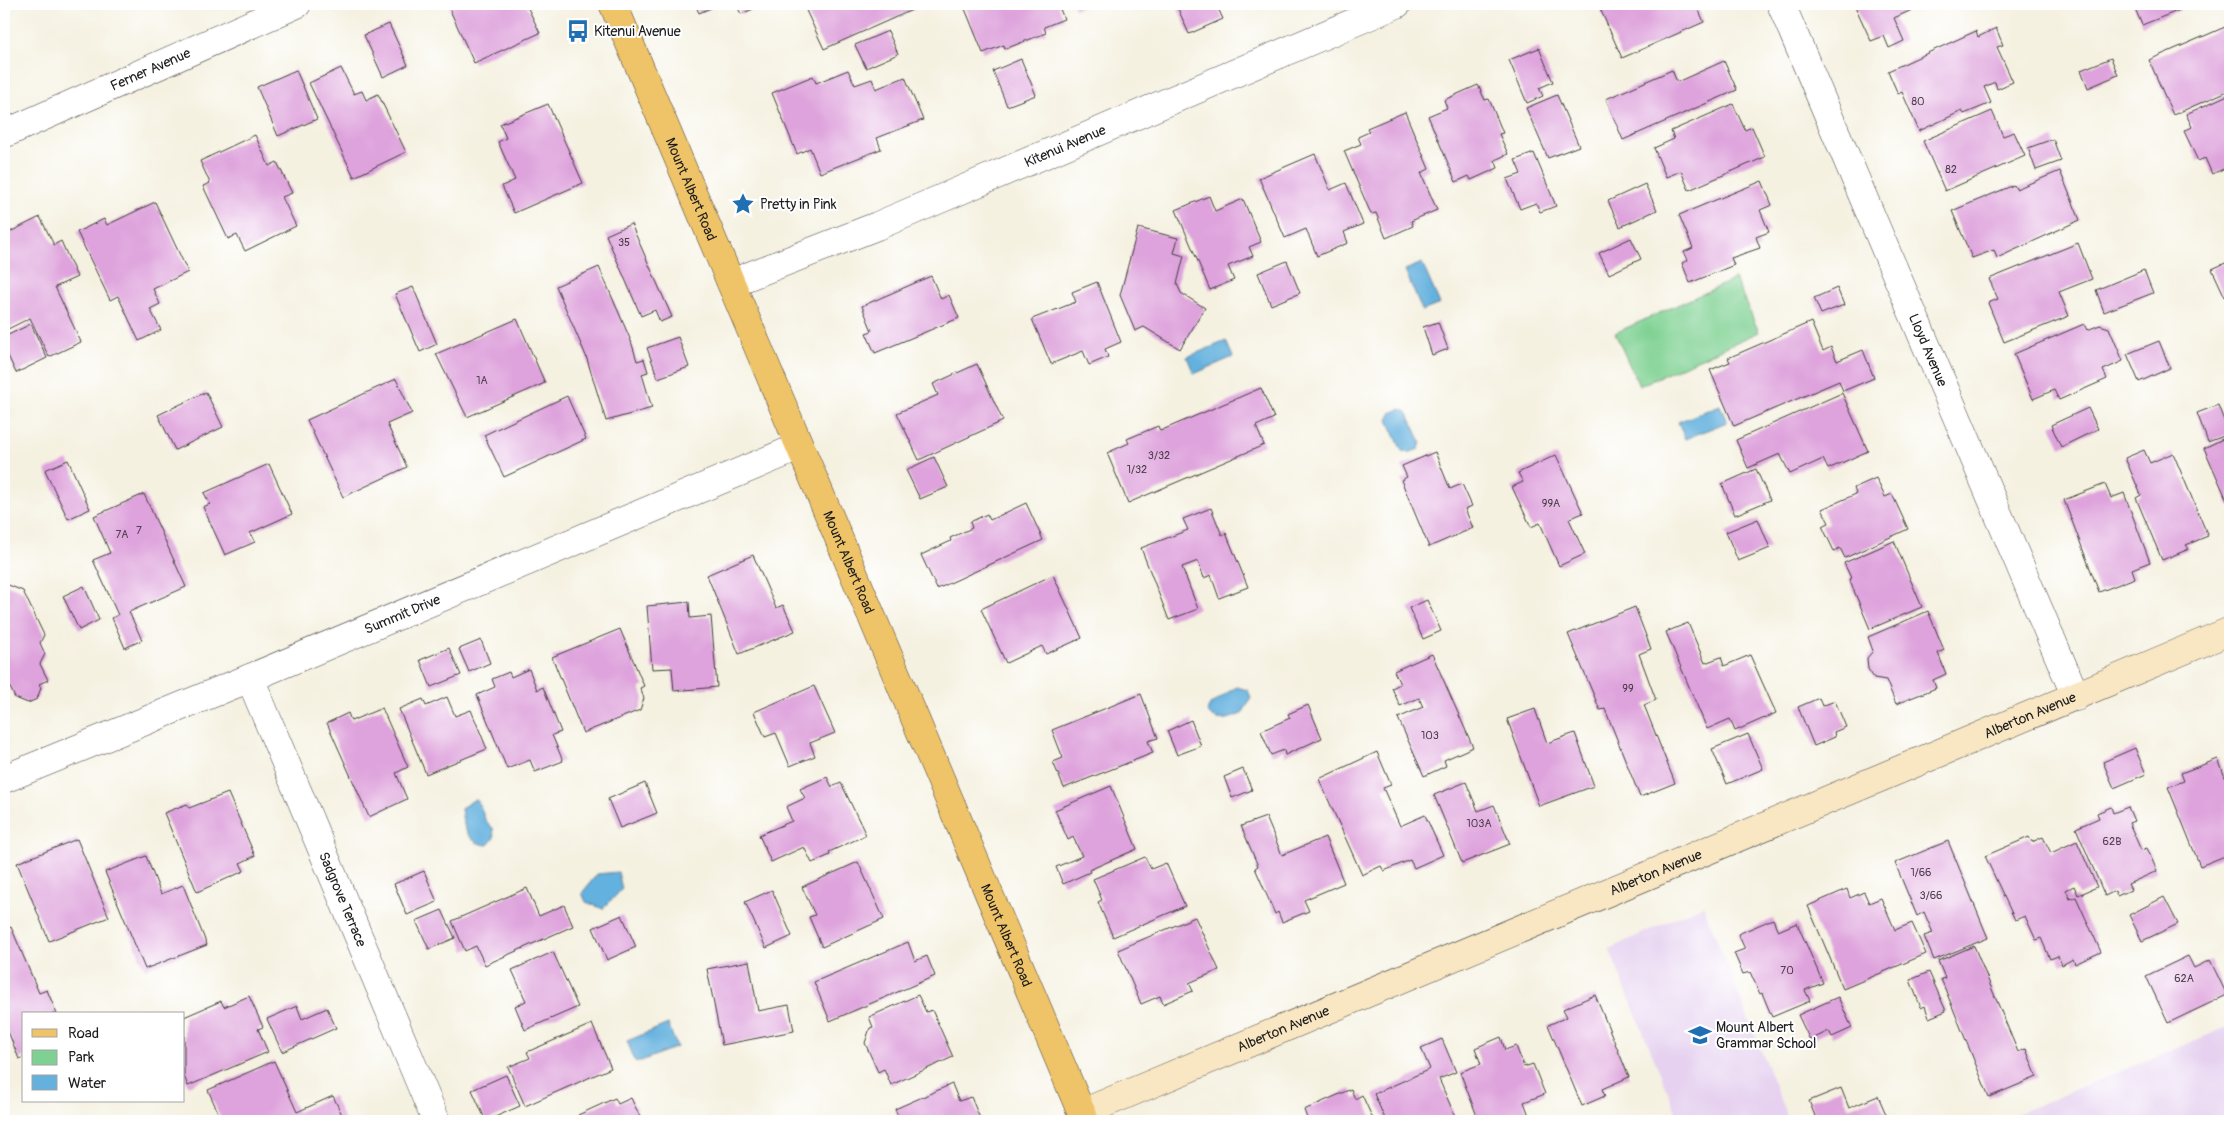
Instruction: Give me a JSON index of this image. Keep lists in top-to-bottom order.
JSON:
{
  "streets": {
    "main road": ["Mount Albert Road", "Alberton Avenue"],
    "street": [
      "Ferner Avenue",
      "Kitenui Avenue",
      "Lloyd Avenue",
      "Summit Drive",
      "Sadgrove Terrace"
    ]
  },
  "crossings": [
    ["Kitenui Avenue", "Mount Albert Road"],
    ["Mount Albert Road", "Summit Drive"],
    ["Mount Albert Road", "Alberton Avenue"],
    ["Lloyd Avenue", "Alberton Avenue"],
    ["Summit Drive", "Sadgrove Terrace"]
  ],
  "places": {
    "bus stop": ["Kitenui Avenue"],
    "place": ["Pretty in Pink"],
    "school or university": ["Mount Albert Grammar School"]
  },
  "house_numbers": [
    "80",
    "82",
    "35",
    "1A",
    "3/32",
    "1/32",
    "99A",
    "7",
    "7A",
    "99",
    "103",
    "103A",
    "62B",
    "1/66",
    "3/66",
    "70",
    "62A"
  ],
  "legend": ["Road", "Park", "Water"]
}
